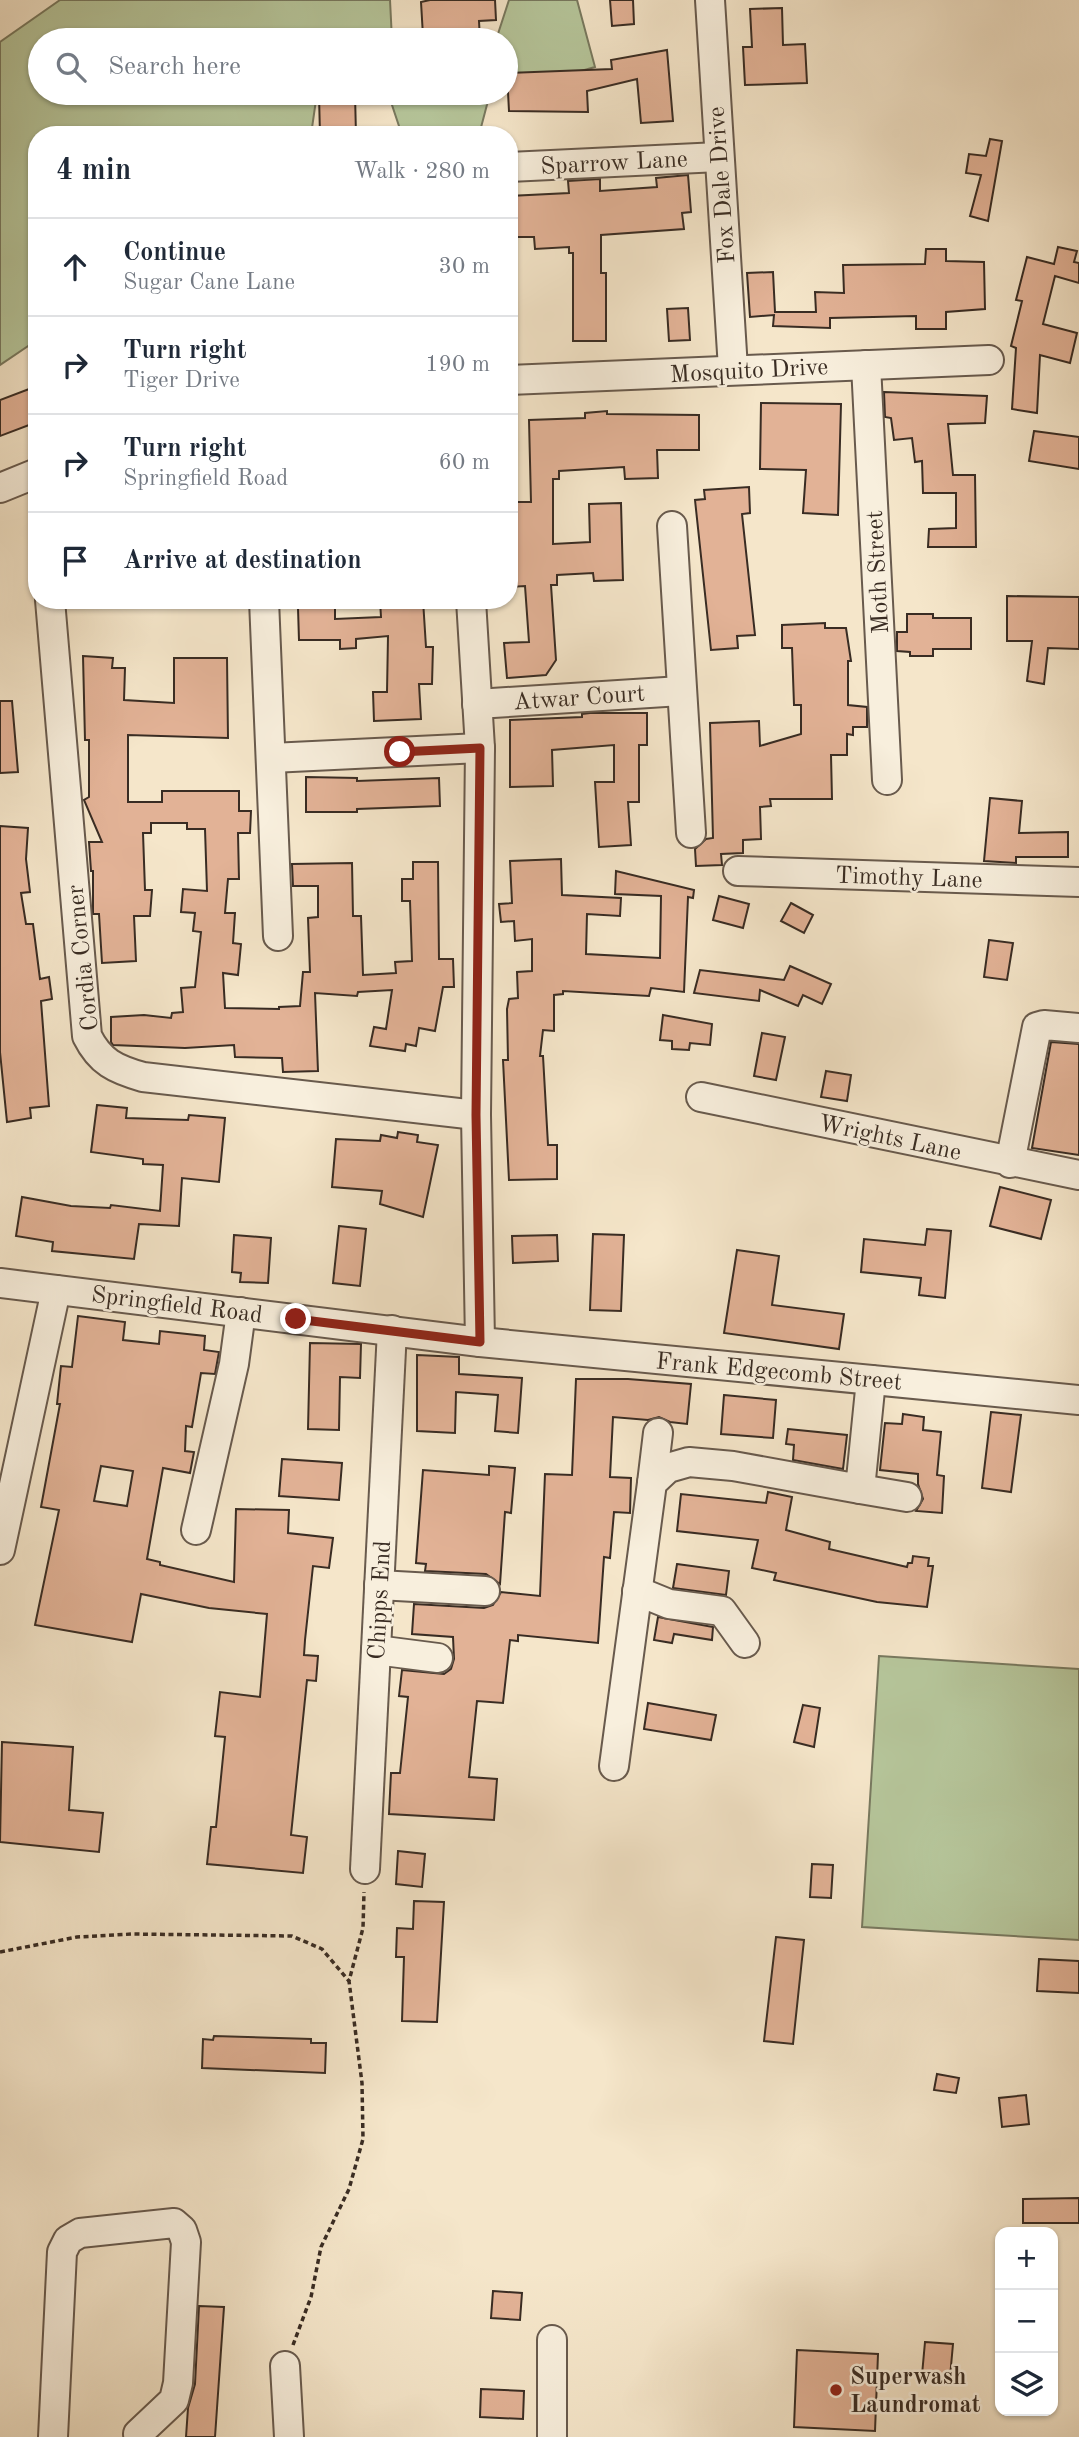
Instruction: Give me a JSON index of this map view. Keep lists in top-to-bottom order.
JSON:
{
  "streets": {
    "street": [
      "Sparrow Lane",
      "Fox Dale Drive",
      "Mosquito Drive",
      "Moth Street",
      "Atwar Court",
      "Timothy Lane",
      "Cordia Corner",
      "Wrights Lane",
      "Springfield Road",
      "Frank Edgecomb Street",
      "Chipps End"
    ]
  },
  "crossings": [
    ["Sparrow Lane", "Fox Dale Drive"],
    ["Fox Dale Drive", "Mosquito Drive"],
    ["Mosquito Drive", "Moth Street"],
    ["Springfield Road", "Frank Edgecomb Street"],
    ["Springfield Road", "Chipps End"]
  ],
  "places": ["Superwash Laundromat"],
  "page": {
    "search": "Search here",
    "heading": ["4 min", "Walk · 280 m"],
    "list": [
      ["Continue", "Sugar Cane Lane", "30 m"],
      ["Turn right", "Tiger Drive", "190 m"],
      ["Turn right", "Springfield Road", "60 m"],
      "Arrive at destination"
    ],
    "map_buttons": ["+", "−"]
  }
}
